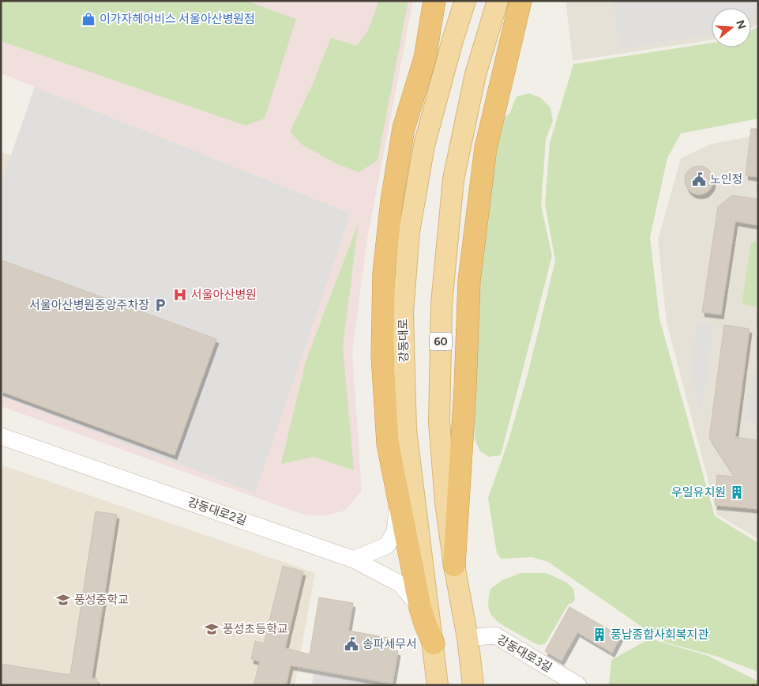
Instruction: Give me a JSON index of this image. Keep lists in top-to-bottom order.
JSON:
{
  "streets": {
    "main road": ["강동대로", "60"],
    "street": ["강동대로2길", "강동대로3길"]
  },
  "crossings": [
    ["60", "강동대로3길"]
  ],
  "places": {
    "shop": ["이가자헤어비스 서울아산병원점"],
    "public building": ["노인정", "송파세무서"],
    "hospital": ["서울아산병원"],
    "parking": ["서울아산병원중앙주차장"],
    "building": ["우일유치원", "풍납종합사회복지관"],
    "school or university": ["풍성중학교", "풍성초등학교"]
  },
  "north": "right"
}
